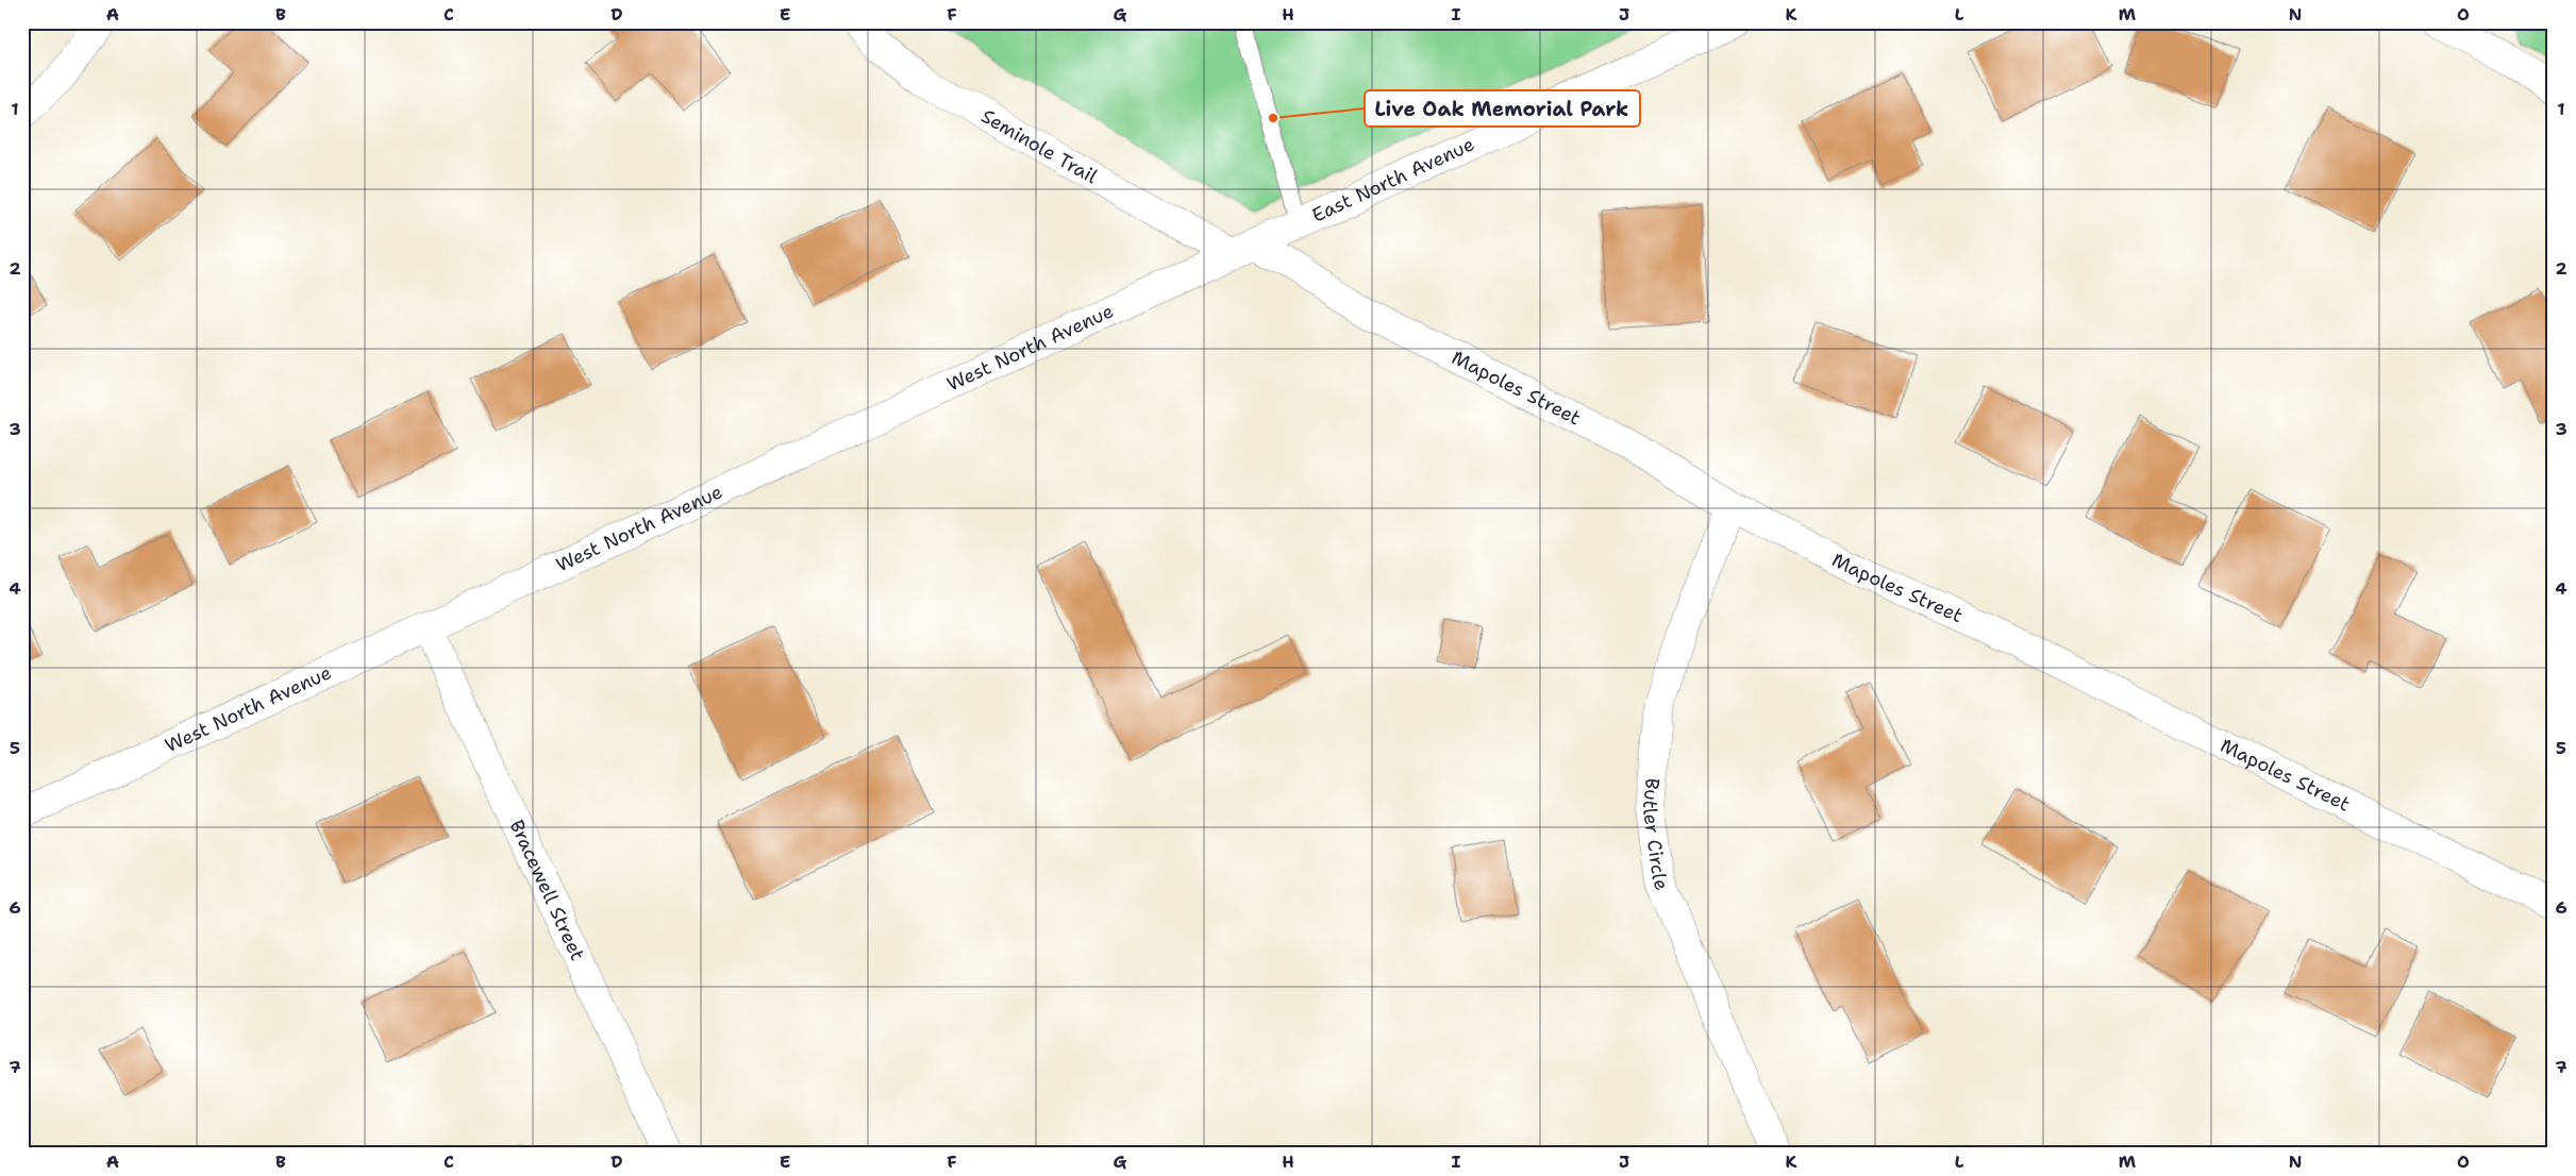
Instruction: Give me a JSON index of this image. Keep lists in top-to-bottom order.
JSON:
{
  "streets": {
    "street": [
      "Seminole Trail",
      "East North Avenue",
      "West North Avenue",
      "Mapoles Street",
      "Butler Circle",
      "Bracewell Street"
    ]
  },
  "crossings": [
    ["Seminole Trail", "East North Avenue"],
    ["Seminole Trail", "West North Avenue"],
    ["Seminole Trail", "Mapoles Street"],
    ["East North Avenue", "West North Avenue"],
    ["East North Avenue", "Mapoles Street"],
    ["West North Avenue", "Mapoles Street"],
    ["West North Avenue", "Bracewell Street"],
    ["Mapoles Street", "Butler Circle"]
  ],
  "places": ["Live Oak Memorial Park"],
  "grid": {
    "columns": [
      "A",
      "B",
      "C",
      "D",
      "E",
      "F",
      "G",
      "H",
      "I",
      "J",
      "K",
      "L",
      "M",
      "N",
      "O"
    ],
    "rows": [
      "1",
      "2",
      "3",
      "4",
      "5",
      "6",
      "7"
    ]
  }
}
